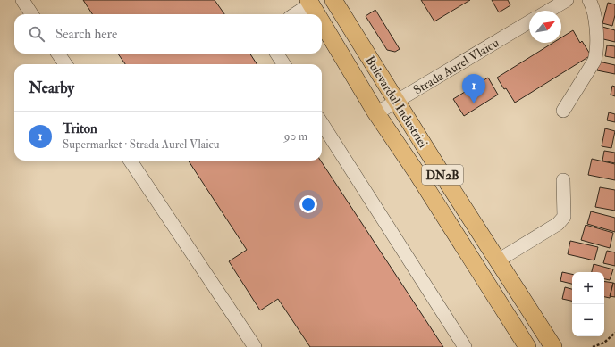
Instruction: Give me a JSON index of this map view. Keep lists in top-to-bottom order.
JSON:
{
  "streets": {
    "main road": ["Bulevardul Industriei", "DN2B"],
    "street": ["Strada Aurel Vlaicu"]
  },
  "crossings": [
    ["Strada Aurel Vlaicu", "Bulevardul Industriei"]
  ],
  "north": "top right",
  "page": {
    "search": "Search here",
    "heading": "Nearby",
    "pins": "1",
    "list": [
      {
        "mark": "1",
        "name": "Triton",
        "note": "Supermarket · Strada Aurel Vlaicu",
        "value": "90 m"
      }
    ],
    "map_buttons": ["+", "−"]
  }
}
